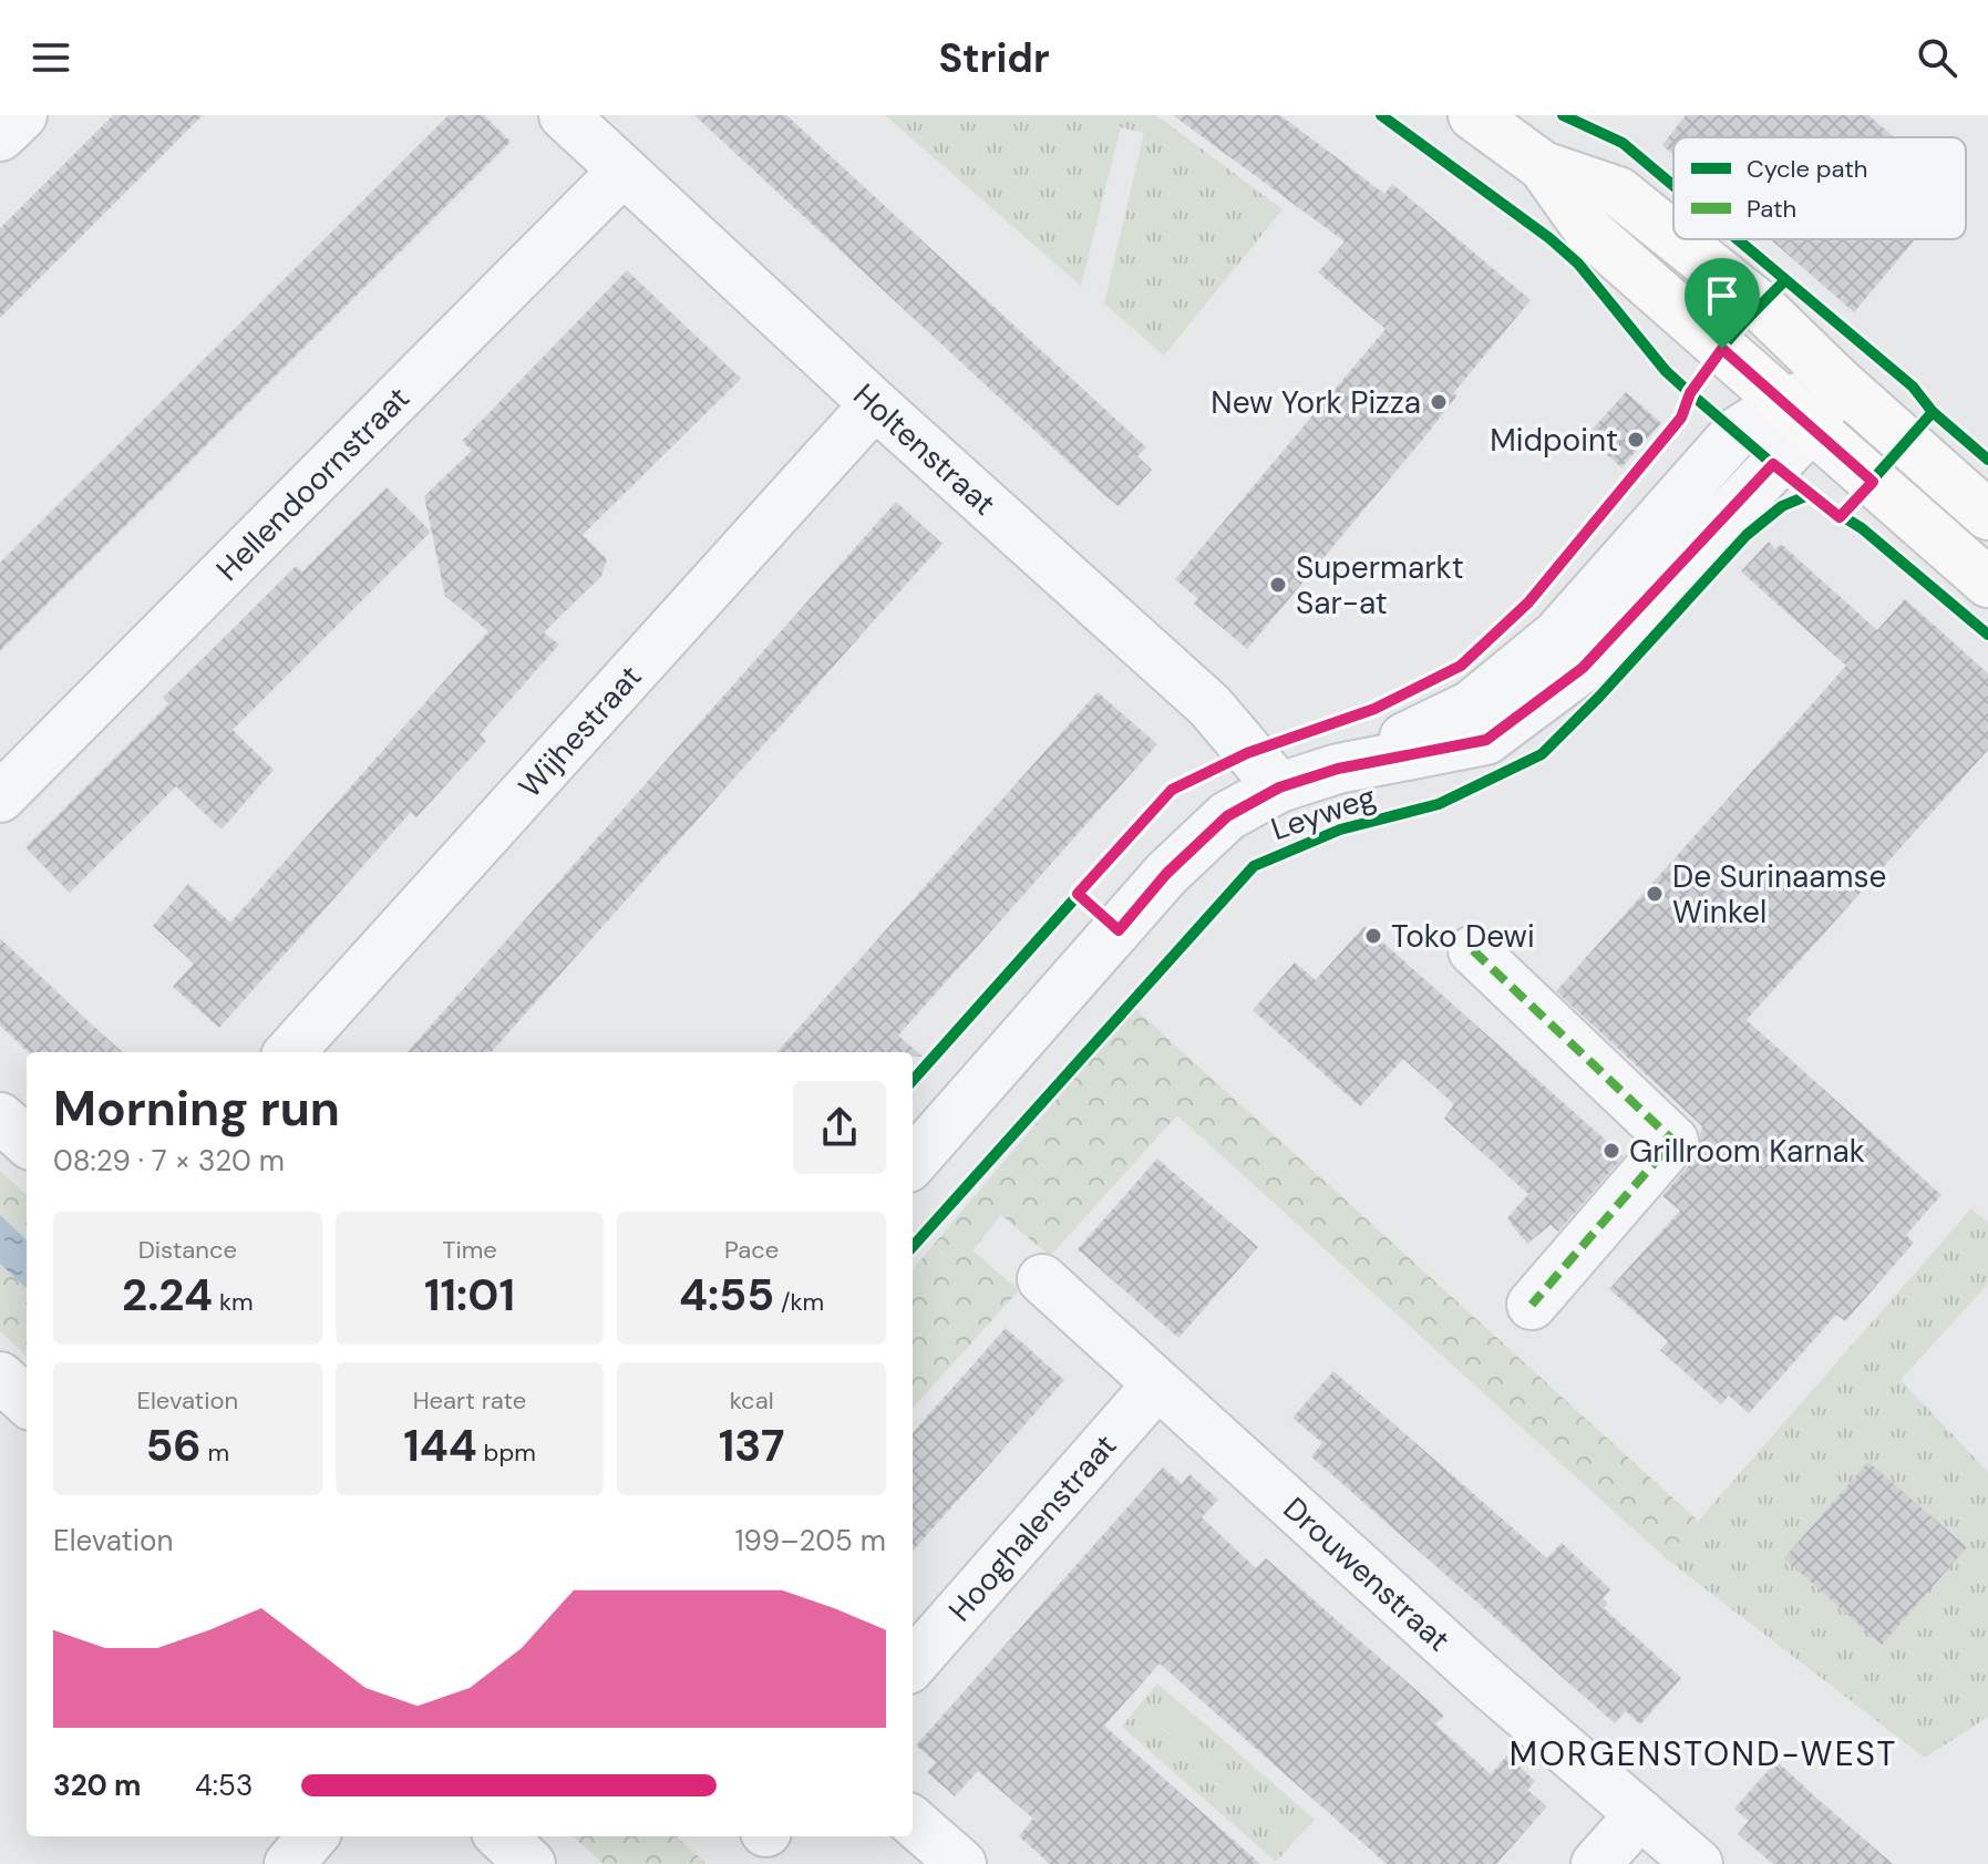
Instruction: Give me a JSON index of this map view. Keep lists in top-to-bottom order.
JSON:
{
  "streets": {
    "street": [
      "Holtenstraat",
      "Hellendoornstraat",
      "Wijhestraat",
      "Leyweg",
      "Hooghalenstraat",
      "Drouwenstraat"
    ]
  },
  "crossings": [
    ["Holtenstraat", "Hellendoornstraat"],
    ["Holtenstraat", "Wijhestraat"],
    ["Holtenstraat", "Leyweg"],
    ["Hooghalenstraat", "Drouwenstraat"]
  ],
  "districts": ["MORGENSTOND-WEST"],
  "places": [
    "New York Pizza",
    "Midpoint",
    "Supermarkt Sar-at",
    "De Surinaamse Winkel",
    "Toko Dewi",
    "Grillroom Karnak"
  ],
  "legend": ["Cycle path", "Path"],
  "page": {
    "header": "Stridr",
    "heading": ["Morning run", "08:29 · 7 × 320 m"],
    "stats": [
      ["Distance", "2.24 km"],
      ["Time", "11:01"],
      ["Pace", "4:55 /km"],
      ["Elevation", "56 m"],
      ["Heart rate", "144 bpm"],
      ["kcal", "137"]
    ],
    "chart": ["Elevation", "199–205 m"],
    "list": [
      {
        "name": "320 m",
        "note": "4:53"
      }
    ]
  }
}
